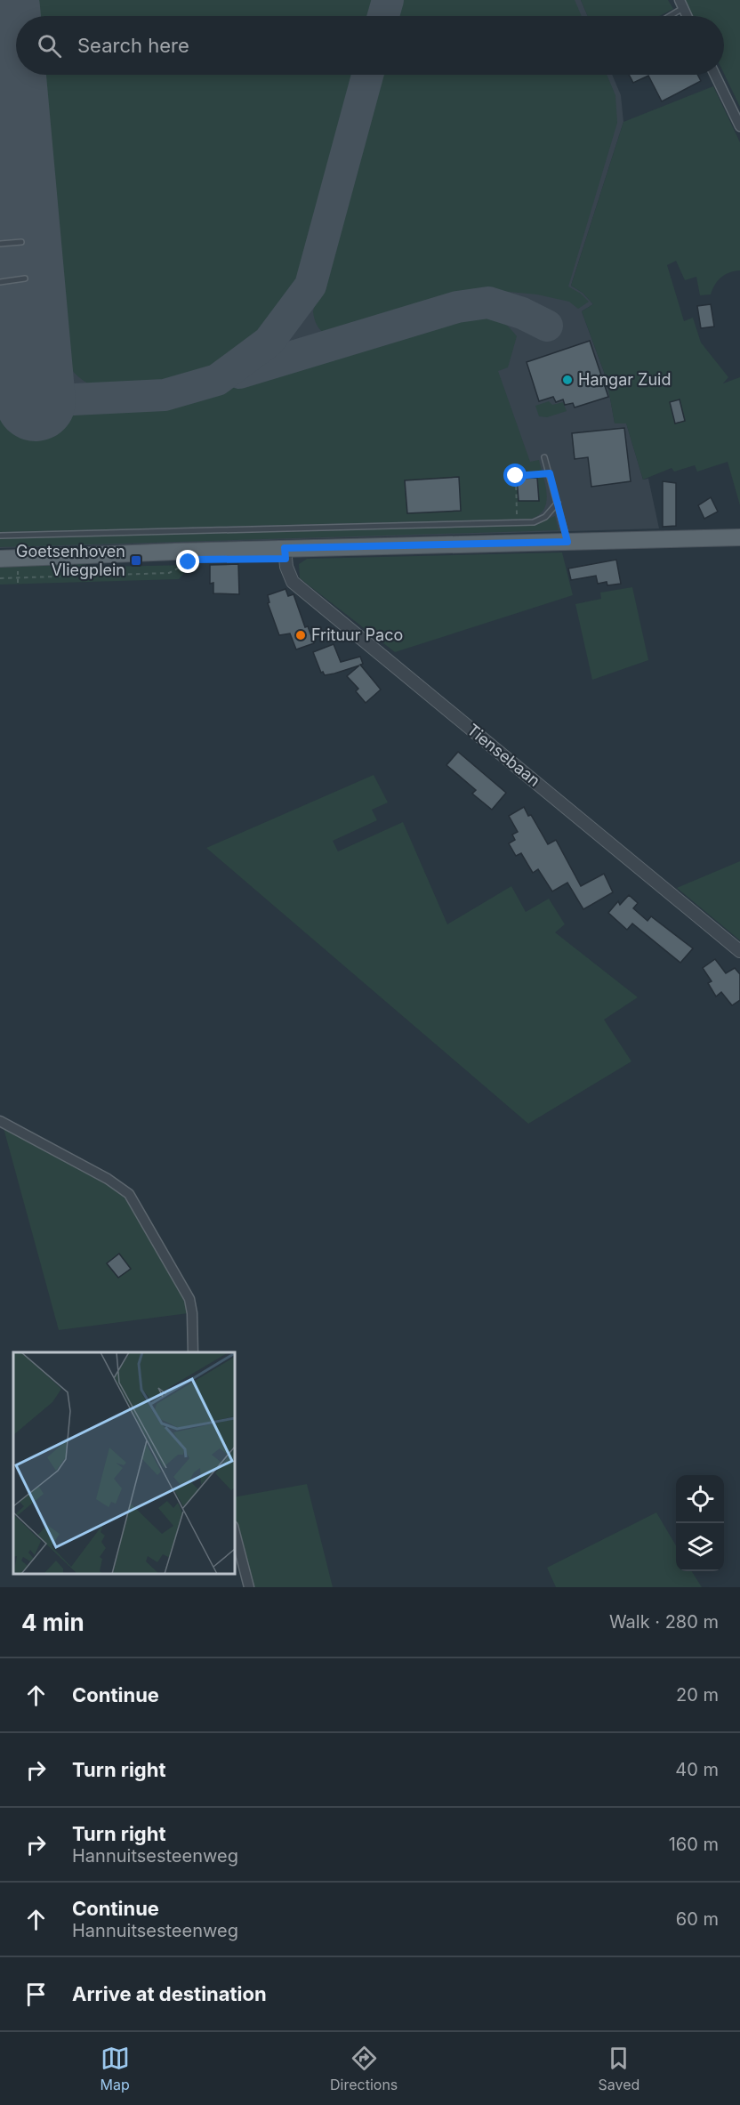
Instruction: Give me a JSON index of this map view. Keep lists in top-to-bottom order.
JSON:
{
  "streets": {
    "street": ["Tiensebaan"]
  },
  "places": {
    "other": ["Hangar Zuid", "Frituur Paco"],
    "transit": ["Goetsenhoven Vliegplein"]
  },
  "page": {
    "search": "Search here",
    "heading": ["4 min", "Walk · 280 m"],
    "list": [
      ["Continue", "20 m"],
      ["Turn right", "40 m"],
      ["Turn right", "Hannuitsesteenweg", "160 m"],
      ["Continue", "Hannuitsesteenweg", "60 m"],
      "Arrive at destination"
    ],
    "nav": ["Map", "Directions", "Saved"]
  }
}
